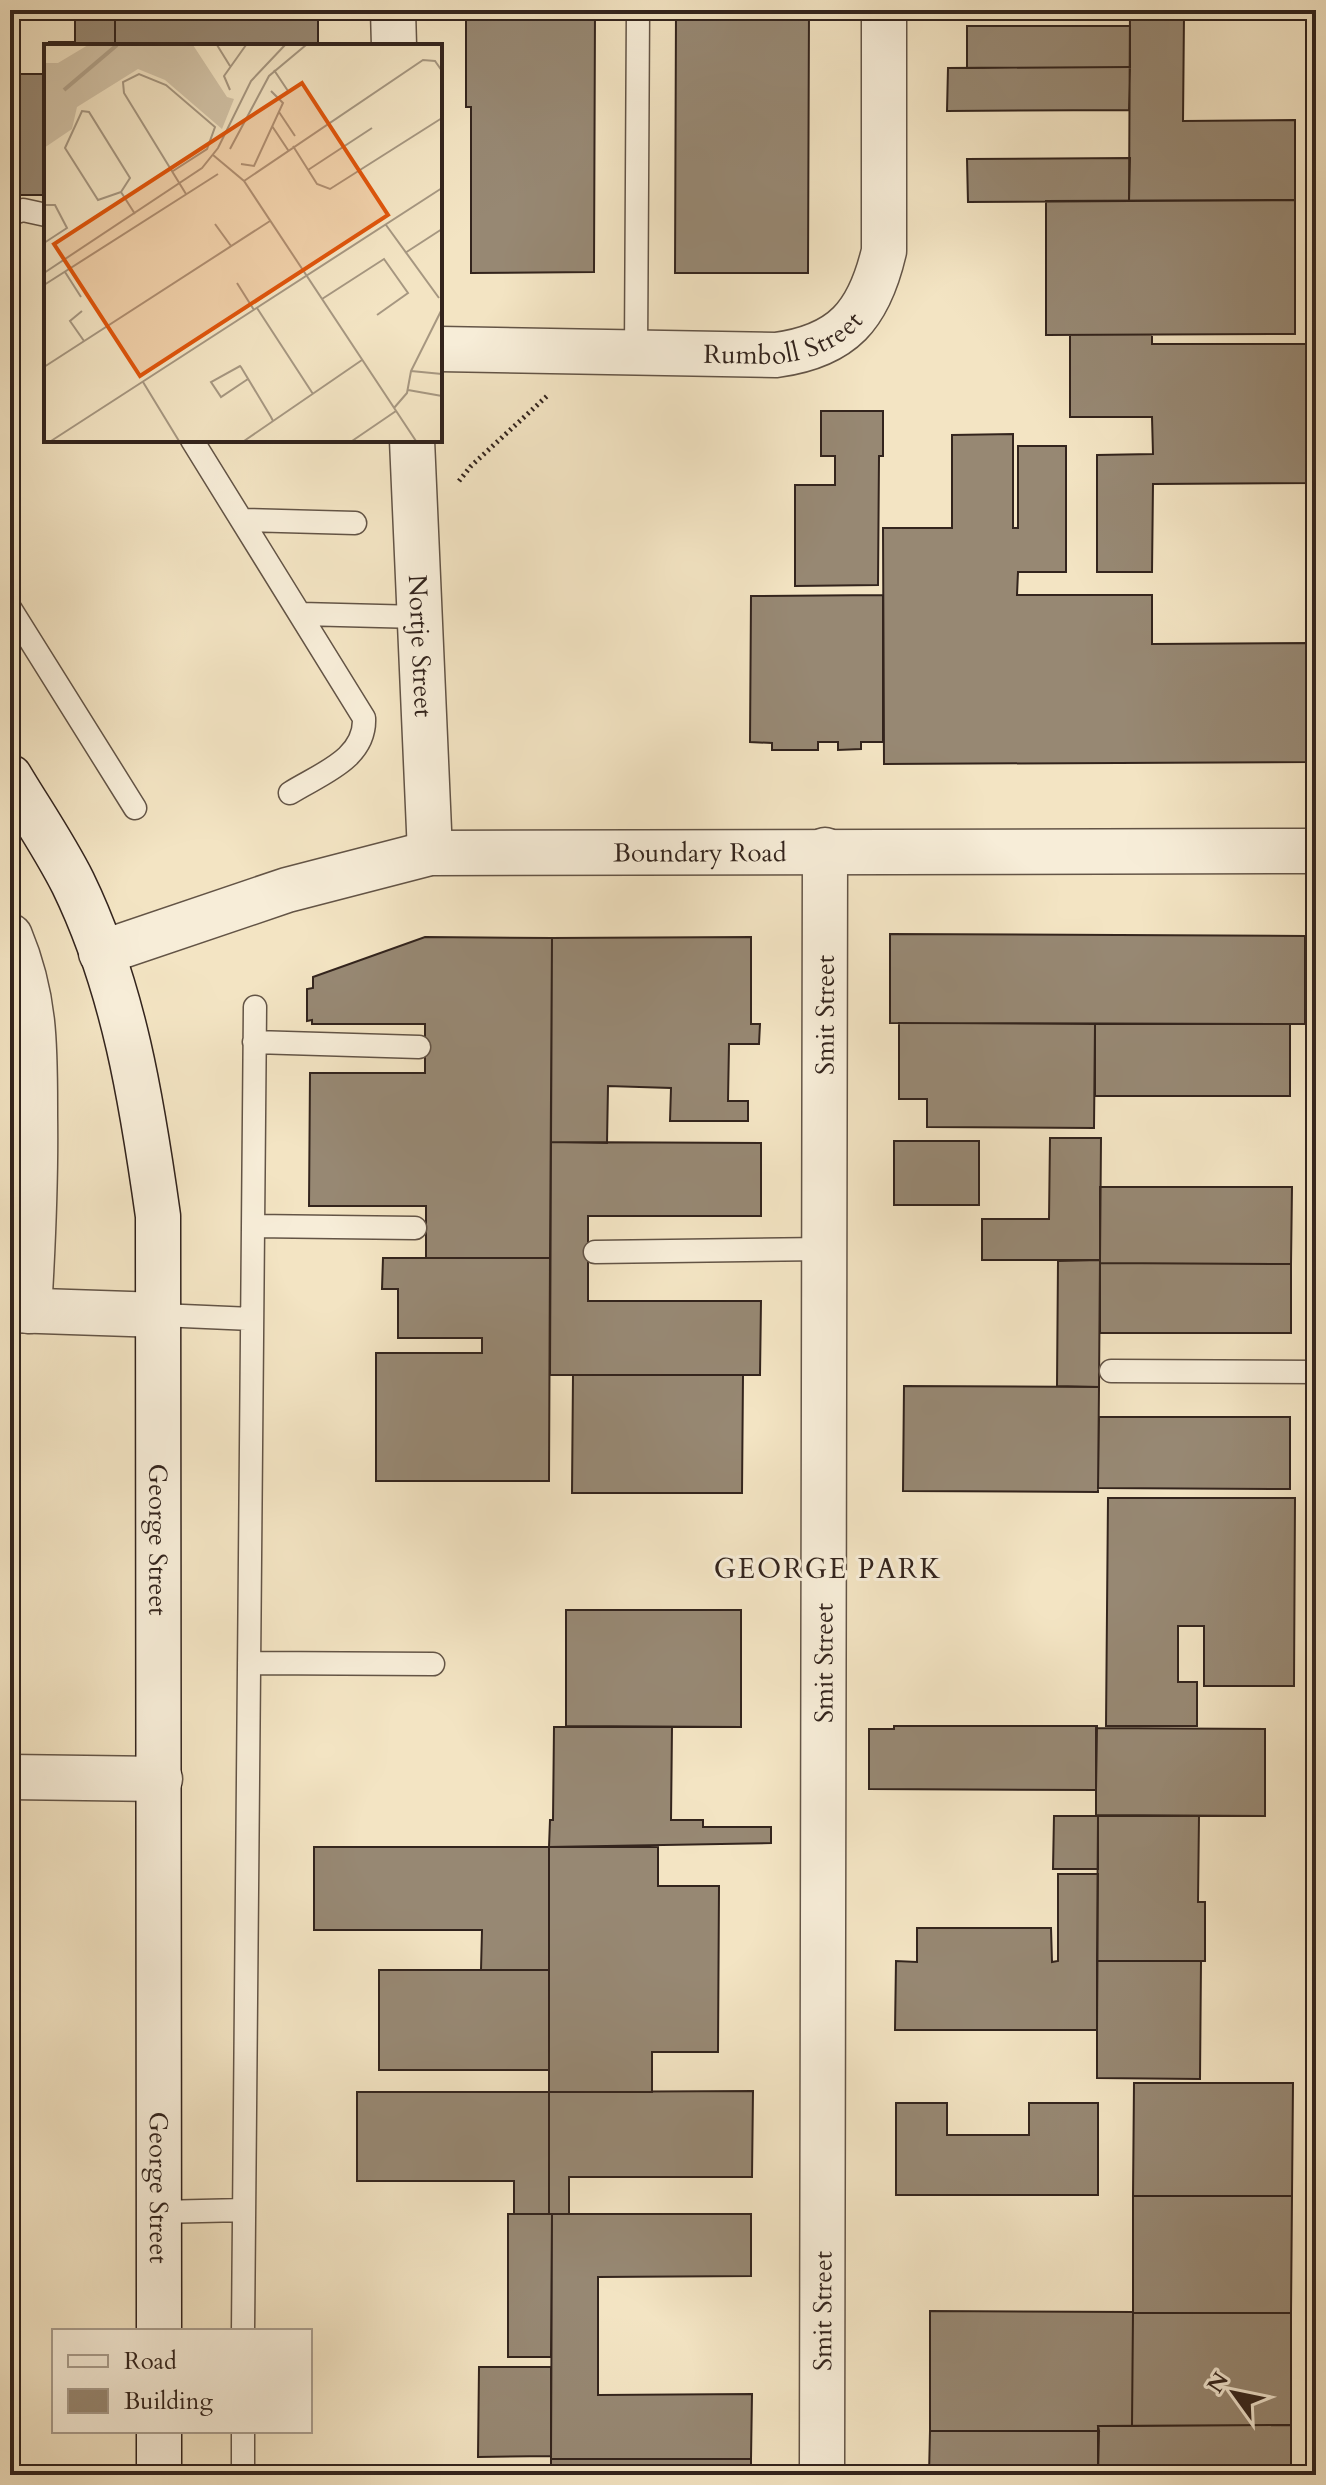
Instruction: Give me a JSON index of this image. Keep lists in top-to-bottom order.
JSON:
{
  "streets": {
    "street": [
      "Rumboll Street",
      "Nortje Street",
      "Boundary Road",
      "Smit Street",
      "George Street"
    ]
  },
  "crossings": [
    ["Nortje Street", "Boundary Road"],
    ["Boundary Road", "Smit Street"],
    ["Boundary Road", "George Street"]
  ],
  "districts": ["GEORGE PARK"],
  "legend": ["Road", "Building"],
  "north": "top left"
}
